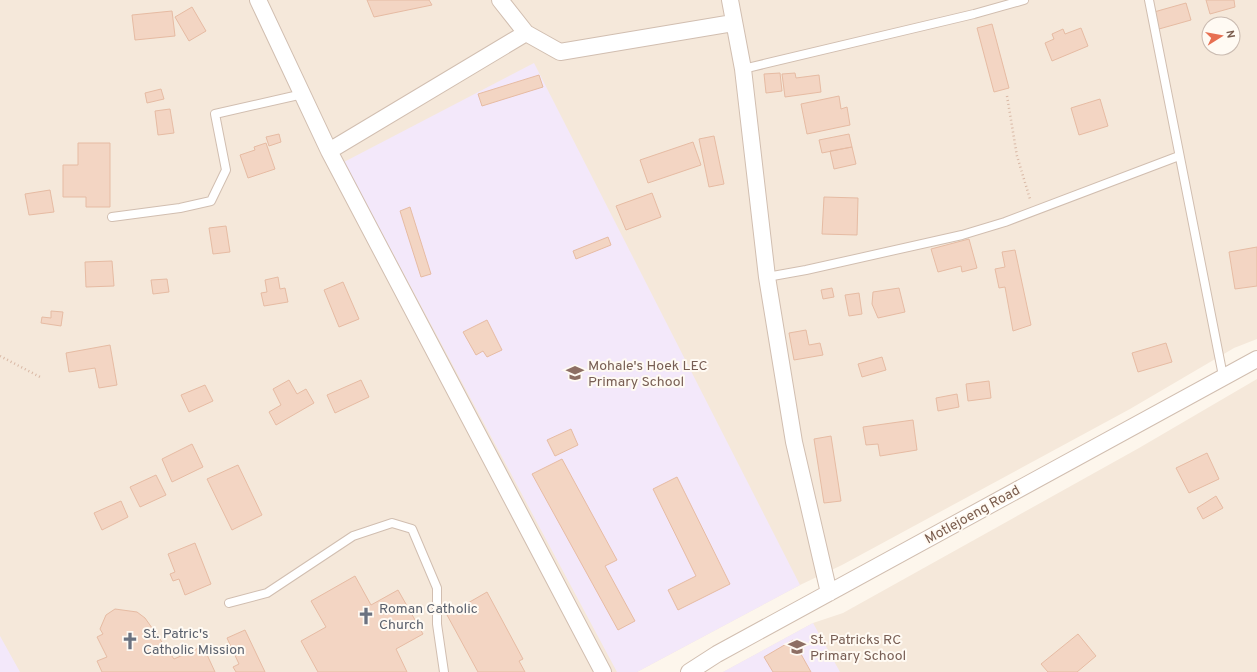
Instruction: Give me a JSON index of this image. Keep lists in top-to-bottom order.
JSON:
{
  "streets": {
    "street": ["Motlejoeng Road"]
  },
  "places": {
    "school or university": ["Mohale's Hoek LEC Primary School", "St. Patricks RC Primary School"],
    "church": ["Roman Catholic Church", "St. Patric's Catholic Mission"]
  },
  "north": "right"
}
